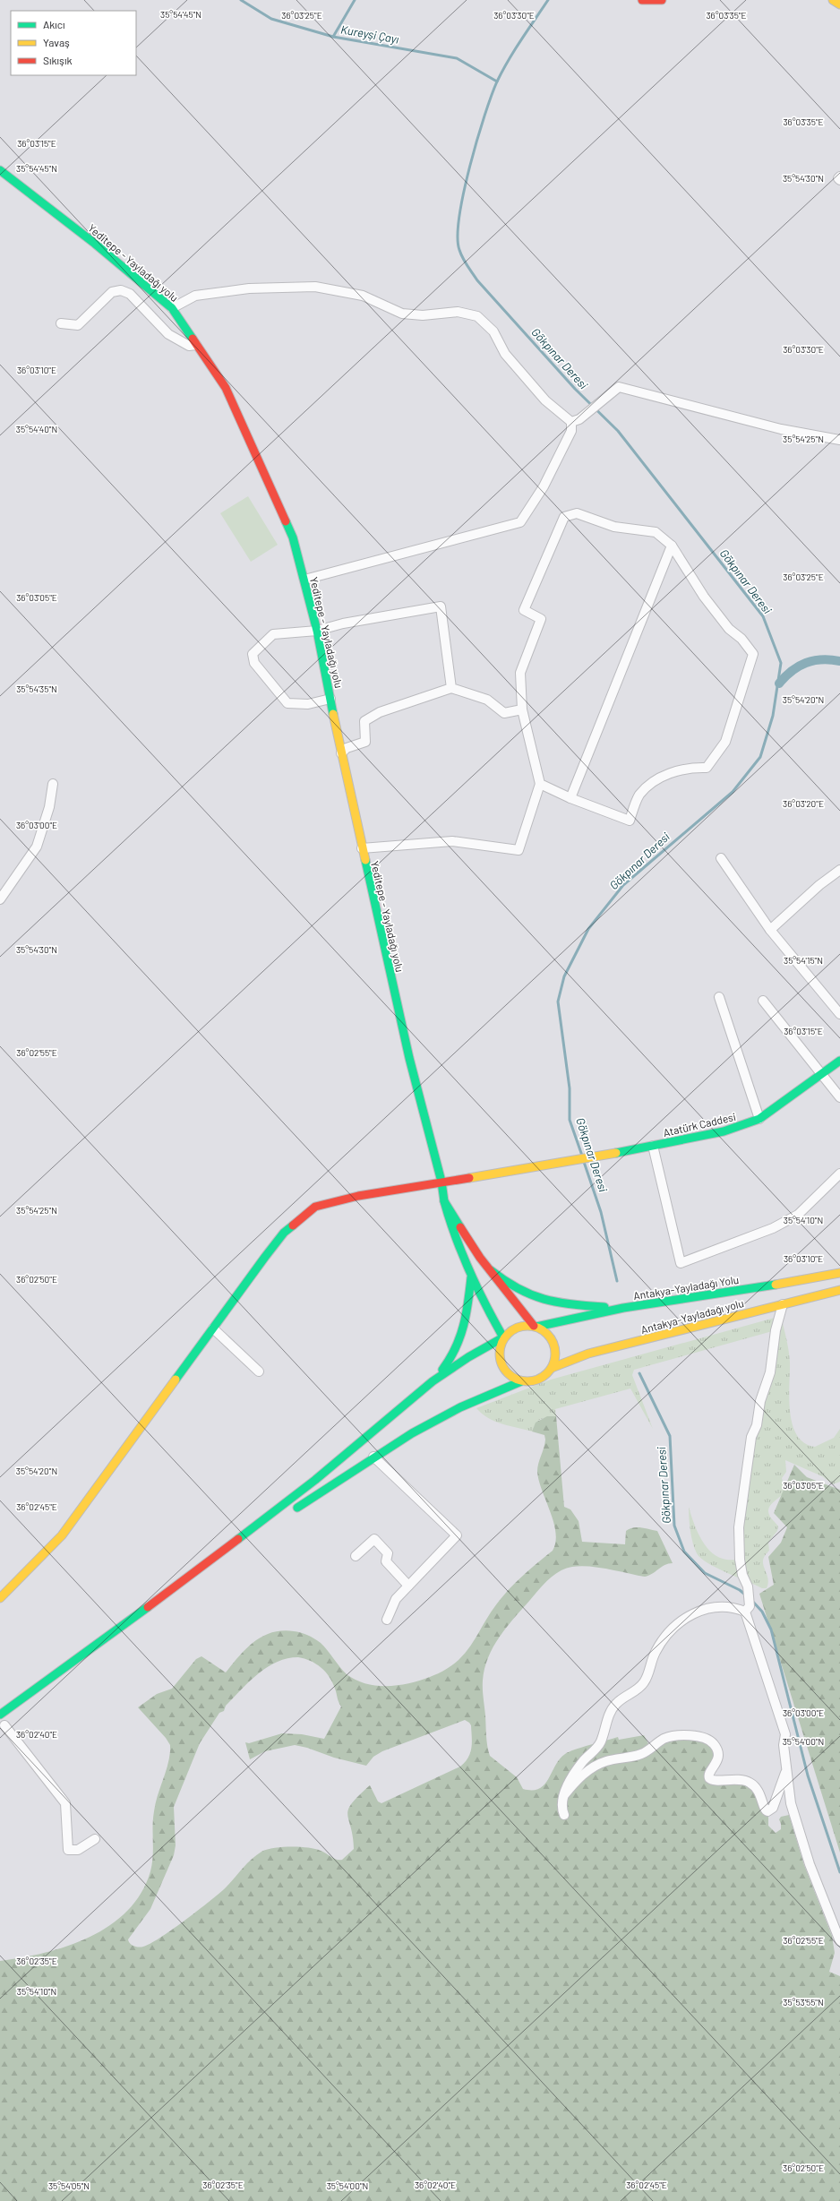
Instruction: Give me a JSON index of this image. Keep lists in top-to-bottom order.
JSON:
{
  "streets": {
    "main road": [
      "Yeditepe - Yayladağı yolu",
      "Atatürk Caddesi",
      "Antakya-Yayladağı Yolu",
      "Antakya-Yayladağı yolu"
    ]
  },
  "crossings": [
    ["Yeditepe - Yayladağı yolu", "Atatürk Caddesi"],
    ["Yeditepe - Yayladağı yolu", "Antakya-Yayladağı Yolu"],
    ["Yeditepe - Yayladağı yolu", "Antakya-Yayladağı yolu"],
    ["Antakya-Yayladağı Yolu", "Antakya-Yayladağı yolu"]
  ],
  "water": ["Kureyşi Çayı", "Gökpınar Deresi"],
  "legend": ["Akıcı", "Yavaş", "Sıkışık"],
  "coordinates": [
    "35°54'45\"N",
    "36°03'30\"E",
    "36°03'25\"E",
    "36°03'35\"E",
    "36°03'15\"E",
    "35°54'30\"N",
    "36°03'10\"E",
    "35°54'40\"N",
    "35°54'25\"N",
    "36°03'05\"E",
    "35°54'35\"N",
    "35°54'20\"N",
    "36°03'20\"E",
    "36°03'00\"E",
    "35°54'15\"N",
    "36°02'55\"E",
    "35°54'10\"N",
    "36°02'50\"E",
    "36°02'45\"E",
    "36°02'40\"E",
    "35°54'00\"N",
    "36°02'35\"E",
    "35°53'55\"N",
    "35°54'05\"N"
  ]
}
